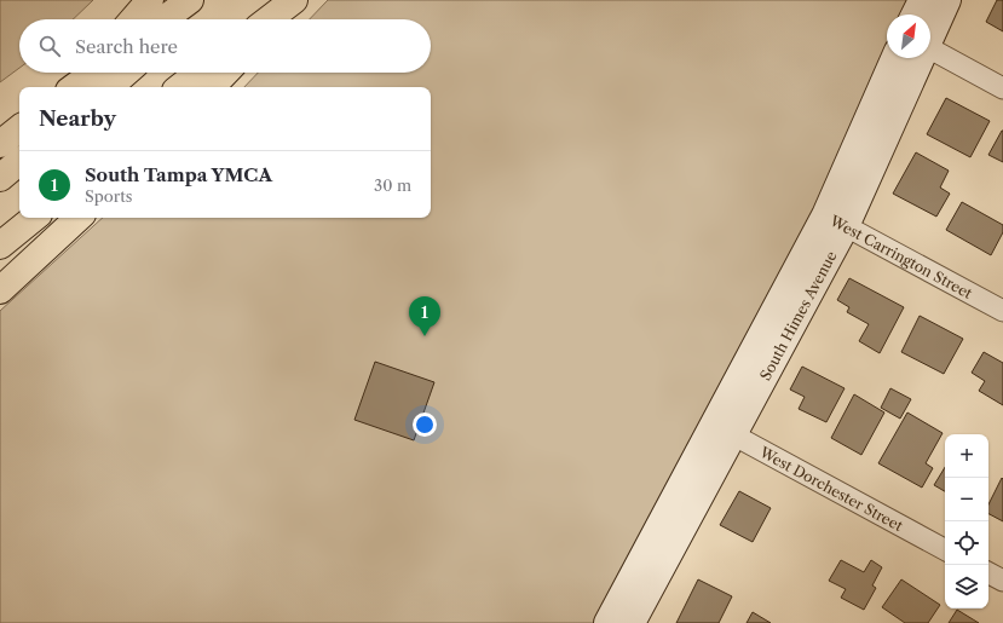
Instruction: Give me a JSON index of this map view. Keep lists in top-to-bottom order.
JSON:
{
  "streets": {
    "street": ["West Carrington Street", "South Himes Avenue", "West Dorchester Street"]
  },
  "crossings": [
    ["West Carrington Street", "South Himes Avenue"],
    ["South Himes Avenue", "West Dorchester Street"]
  ],
  "north": "top right",
  "page": {
    "search": "Search here",
    "heading": "Nearby",
    "list": [
      {
        "mark": "1",
        "name": "South Tampa YMCA",
        "note": "Sports",
        "value": "30 m"
      }
    ],
    "pins": "1",
    "map_buttons": ["+", "−"]
  }
}
